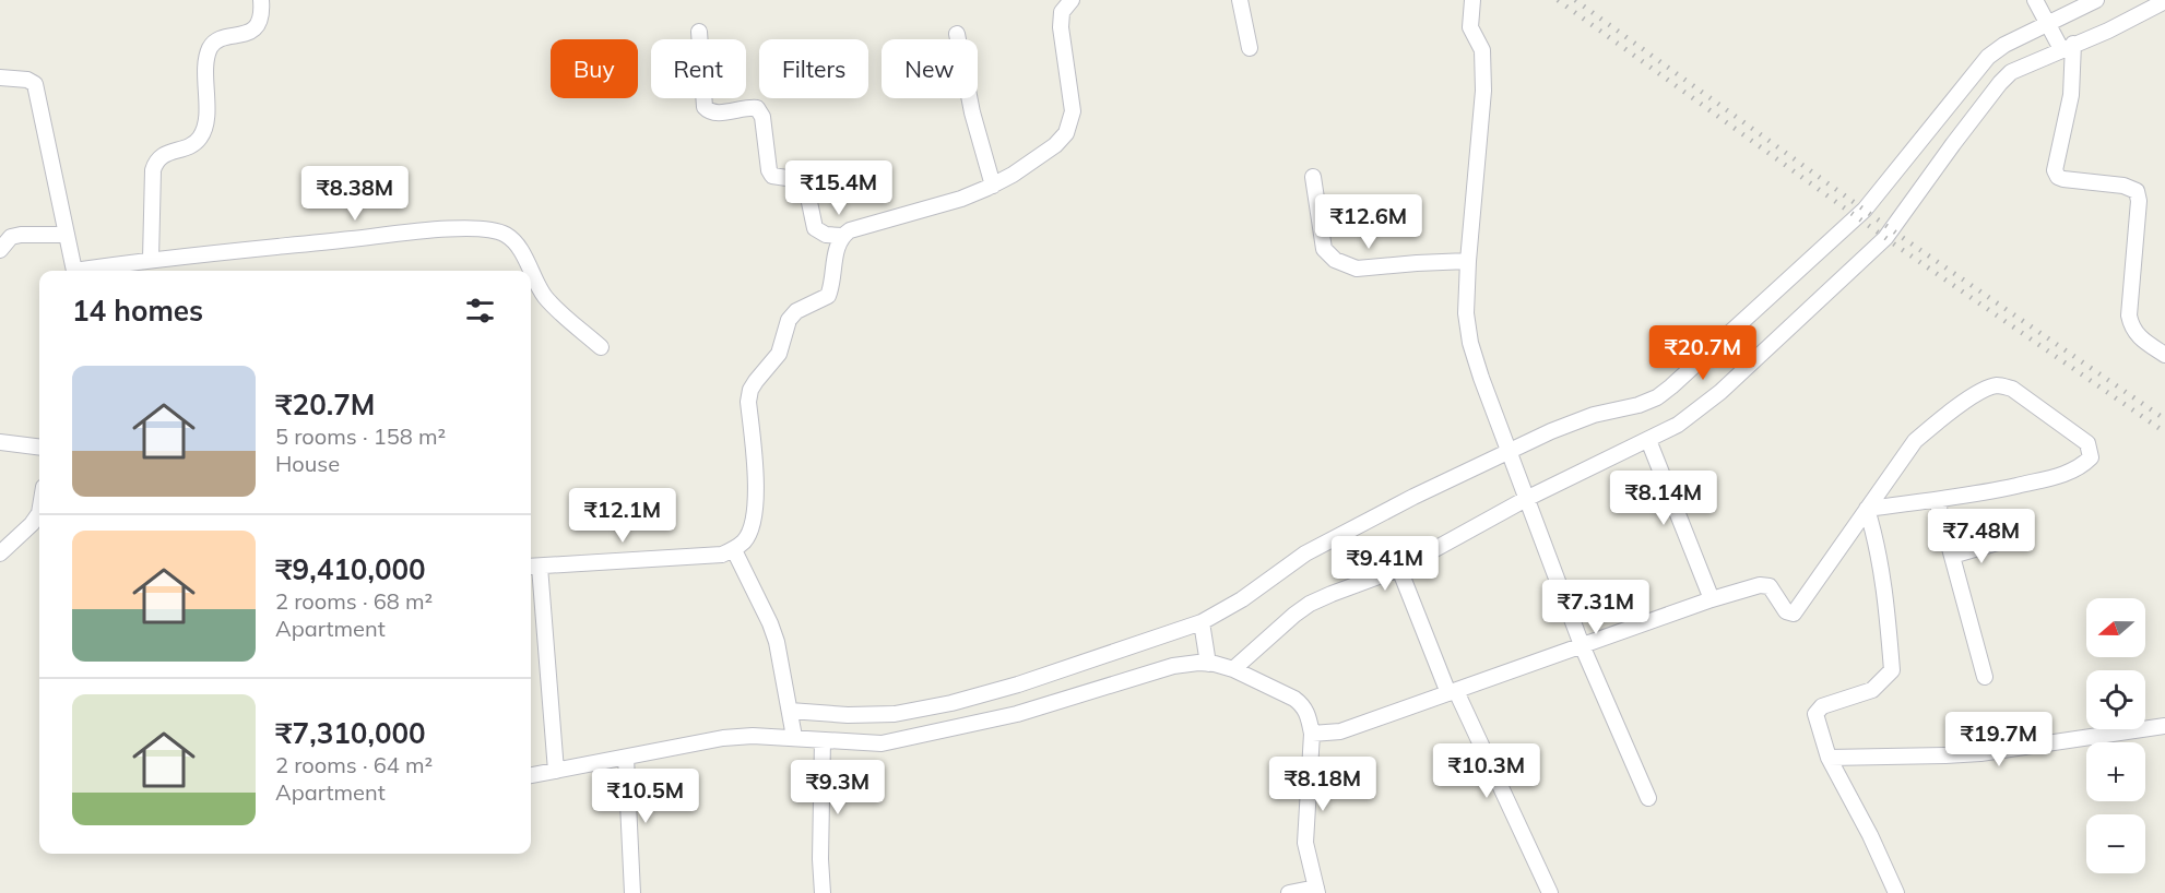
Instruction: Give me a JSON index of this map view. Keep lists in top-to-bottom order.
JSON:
{
  "north": "left",
  "page": {
    "chip": [
      "Buy",
      "Rent",
      "Filters",
      "New"
    ],
    "price": [
      "₹15.4M",
      "₹8.38M",
      "₹12.6M",
      "₹20.7M",
      "₹8.14M",
      "₹12.1M",
      "₹7.48M",
      "₹9.41M",
      "₹7.31M",
      "₹19.7M",
      "₹10.3M",
      "₹8.18M",
      "₹9.3M",
      "₹10.5M"
    ],
    "heading": "14 homes",
    "list": [
      {
        "name": "₹20.7M",
        "note": "5 rooms · 158 m² · House"
      },
      {
        "name": "₹9,410,000",
        "note": "2 rooms · 68 m² · Apartment"
      },
      {
        "name": "₹7,310,000",
        "note": "2 rooms · 64 m² · Apartment"
      }
    ],
    "map_buttons": ["+", "−"]
  }
}
